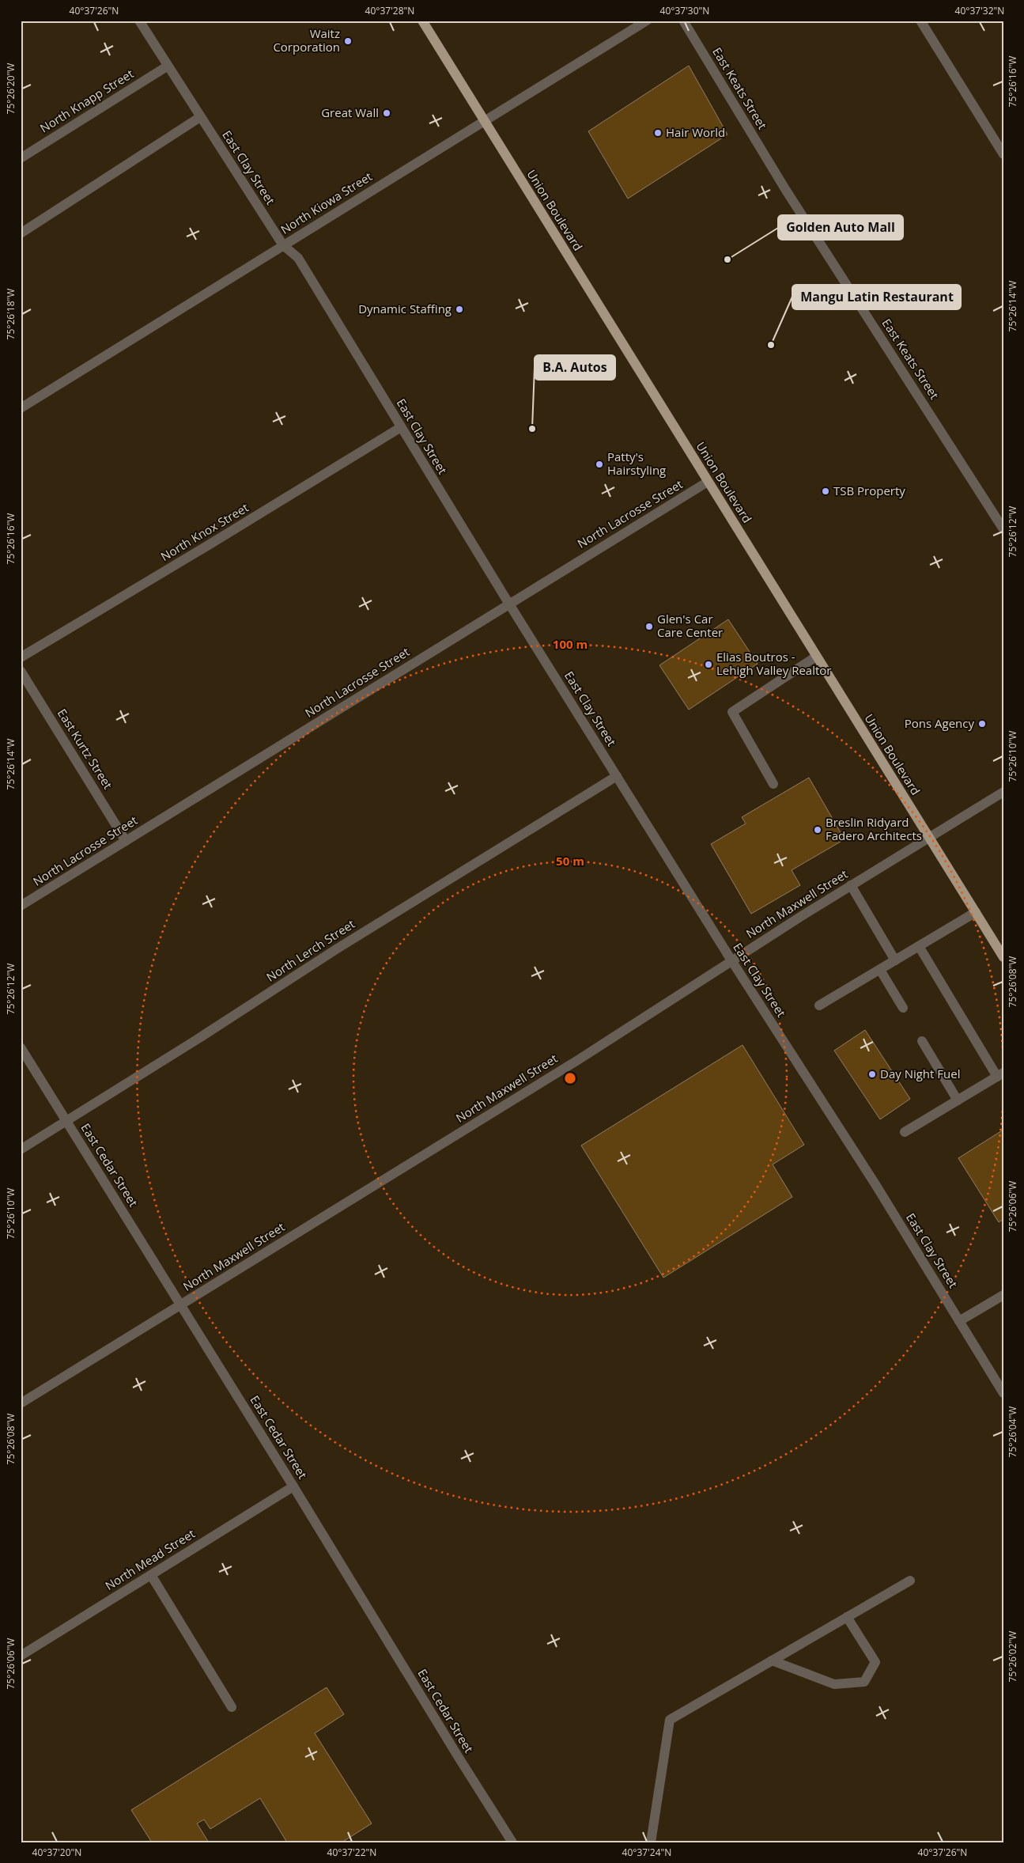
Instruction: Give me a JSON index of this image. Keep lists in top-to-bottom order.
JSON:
{
  "streets": {
    "main road": ["Union Boulevard"],
    "street": [
      "East Keats Street",
      "North Knapp Street",
      "East Clay Street",
      "North Kiowa Street",
      "North Lacrosse Street",
      "North Knox Street",
      "East Kurtz Street",
      "North Maxwell Street",
      "North Lerch Street",
      "East Cedar Street",
      "North Mead Street"
    ]
  },
  "crossings": [
    ["North Knapp Street", "East Clay Street"],
    ["East Clay Street", "North Kiowa Street"],
    ["East Clay Street", "North Lacrosse Street"],
    ["East Clay Street", "North Knox Street"],
    ["East Clay Street", "North Maxwell Street"],
    ["East Clay Street", "North Lerch Street"],
    ["North Kiowa Street", "Union Boulevard"],
    ["Union Boulevard", "North Lacrosse Street"],
    ["Union Boulevard", "North Maxwell Street"],
    ["North Lacrosse Street", "East Kurtz Street"],
    ["North Maxwell Street", "East Cedar Street"],
    ["North Lerch Street", "East Cedar Street"],
    ["East Cedar Street", "North Mead Street"]
  ],
  "places": [
    "Waitz Corporation",
    "Great Wall",
    "Hair World",
    "Golden Auto Mall",
    "Dynamic Staffing",
    "Mangu Latin Restaurant",
    "B.A. Autos",
    "Patty's Hairstyling",
    "TSB Property",
    "Glen's Car Care Center",
    "Elias Boutros - Lehigh Valley Realtor",
    "Pons Agency",
    "Breslin Ridyard Fadero Architects",
    "Day Night Fuel"
  ],
  "coordinates": [
    "40°37'26\"N",
    "40°37'28\"N",
    "40°37'30\"N",
    "40°37'32\"N",
    "75°26'16\"W",
    "75°26'20\"W",
    "75°26'14\"W",
    "75°26'18\"W",
    "75°26'12\"W",
    "75°26'10\"W",
    "75°26'08\"W",
    "75°26'06\"W",
    "75°26'04\"W",
    "75°26'02\"W",
    "40°37'20\"N",
    "40°37'22\"N",
    "40°37'24\"N"
  ],
  "rings": ["100 m", "50 m"]
}
